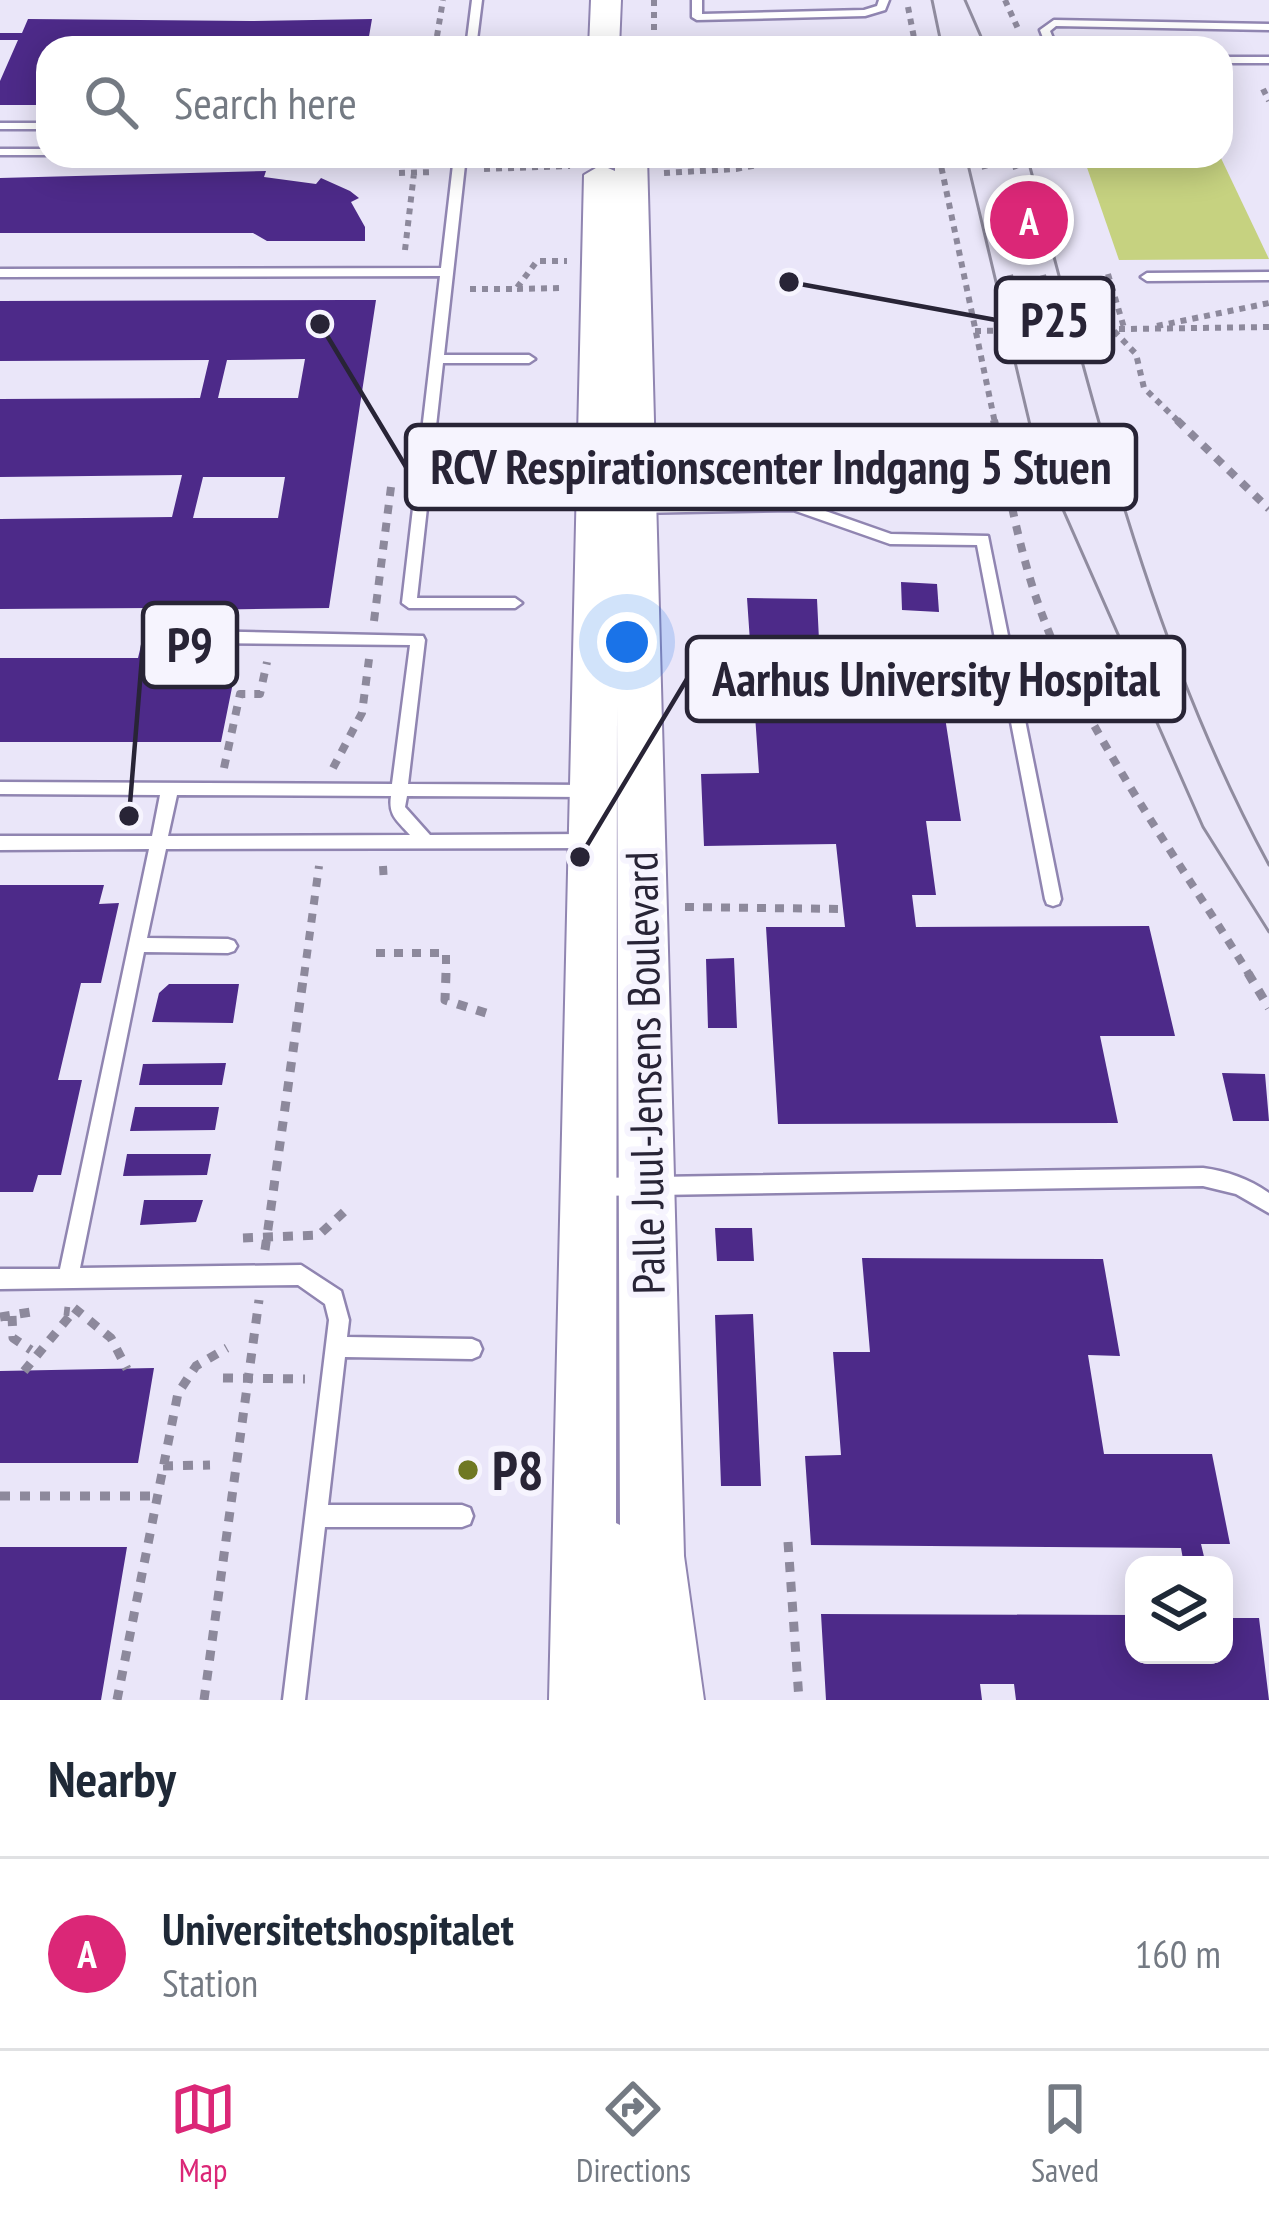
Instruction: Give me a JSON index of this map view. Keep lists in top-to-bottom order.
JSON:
{
  "streets": {
    "street": ["Palle Juul-Jensens Boulevard"]
  },
  "places": [
    "P25",
    "RCV Respirationscenter Indgang 5 Stuen",
    "P9",
    "Aarhus University Hospital",
    "P8"
  ],
  "page": {
    "search": "Search here",
    "pins": "A",
    "heading": "Nearby",
    "list": [
      {
        "mark": "A",
        "name": "Universitetshospitalet",
        "note": "Station",
        "value": "160 m"
      }
    ],
    "nav": ["Map", "Directions", "Saved"]
  }
}
